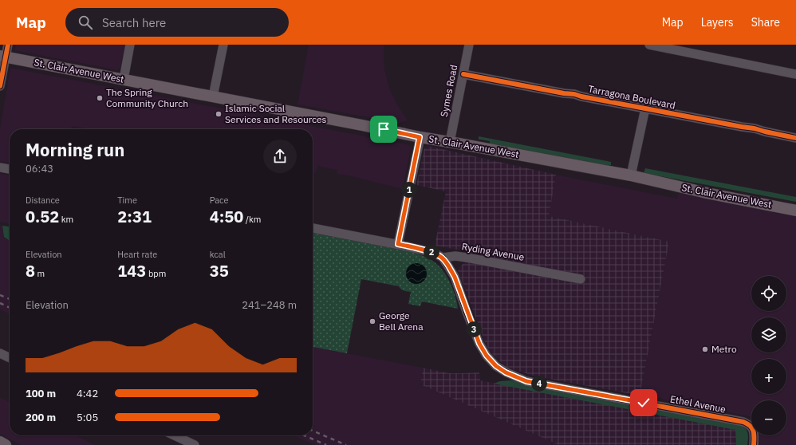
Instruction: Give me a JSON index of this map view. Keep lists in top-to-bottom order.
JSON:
{
  "streets": {
    "main road": ["St. Clair Avenue West"],
    "street": [
      "Symes Road",
      "Tarragona Boulevard",
      "Ryding Avenue",
      "Ethel Avenue"
    ]
  },
  "crossings": [
    ["St. Clair Avenue West", "Symes Road"],
    ["Symes Road", "Tarragona Boulevard"],
    ["Ryding Avenue", "Ethel Avenue"]
  ],
  "places": [
    "The Spring Community Church",
    "Islamic Social Services and Resources",
    "George Bell Arena",
    "Metro"
  ],
  "page": {
    "header": "Map",
    "search": "Search here",
    "nav": ["Map", "Layers", "Share"],
    "heading": ["Morning run", "06:43"],
    "pins": [
      "1",
      "2",
      "3",
      "4"
    ],
    "stats": [
      ["Distance", "0.52 km"],
      ["Time", "2:31"],
      ["Pace", "4:50 /km"],
      ["Elevation", "8 m"],
      ["Heart rate", "143 bpm"],
      ["kcal", "35"]
    ],
    "map_buttons": ["+", "−"],
    "chart": ["Elevation", "241–248 m"],
    "list": [
      {
        "name": "100 m",
        "note": "4:42"
      },
      {
        "name": "200 m",
        "note": "5:05"
      }
    ]
  }
}
